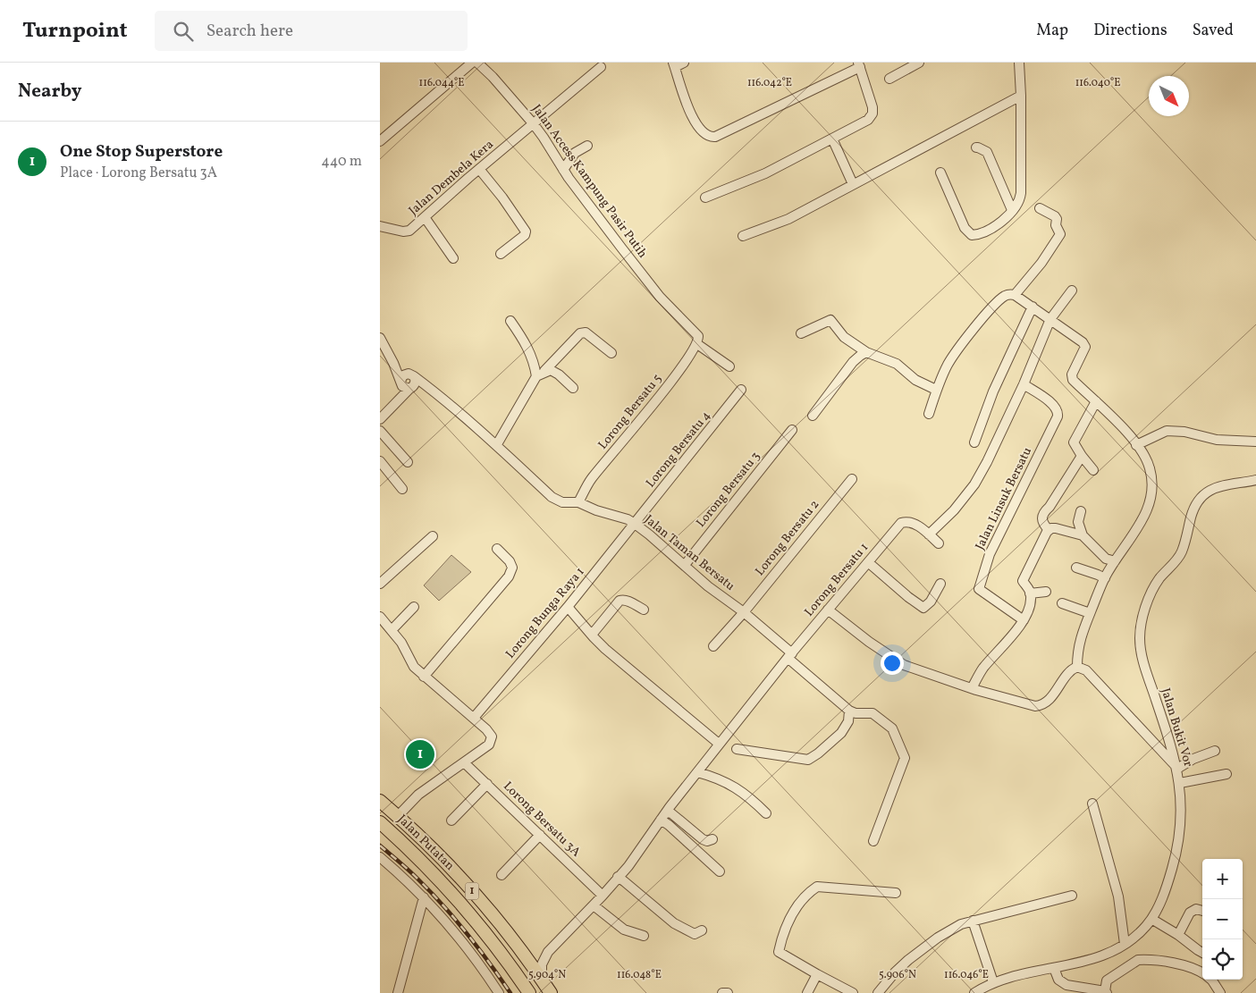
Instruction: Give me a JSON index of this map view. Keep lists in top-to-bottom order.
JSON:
{
  "streets": {
    "highway": ["Jalan Putatan", "1"],
    "street": [
      "Jalan Dembela Kera",
      "Jalan Access Kampung Pasir Putih",
      "Lorong Bersatu 5",
      "Lorong Bersatu 4",
      "Lorong Bersatu 3",
      "Jalan Linsuk Bersatu",
      "Lorong Bersatu 2",
      "Jalan Taman Bersatu",
      "Lorong Bersatu 1",
      "Lorong Bunga Raya 1",
      "Jalan Bukit Vor",
      "Lorong Bersatu 3A"
    ]
  },
  "crossings": [
    ["Jalan Dembela Kera", "Jalan Access Kampung Pasir Putih"],
    ["Jalan Access Kampung Pasir Putih", "Lorong Bersatu 5"],
    ["Lorong Bersatu 5", "Jalan Taman Bersatu"],
    ["Lorong Bersatu 4", "Jalan Taman Bersatu"],
    ["Lorong Bersatu 4", "Lorong Bunga Raya 1"],
    ["Lorong Bersatu 3", "Jalan Taman Bersatu"],
    ["Lorong Bersatu 2", "Jalan Taman Bersatu"],
    ["Jalan Taman Bersatu", "Lorong Bersatu 1"],
    ["Jalan Taman Bersatu", "Lorong Bunga Raya 1"],
    ["Lorong Bersatu 1", "Lorong Bersatu 3A"]
  ],
  "north": "bottom right",
  "page": {
    "header": "Turnpoint",
    "search": "Search here",
    "nav": ["Map", "Directions", "Saved"],
    "heading": "Nearby",
    "list": [
      {
        "mark": "1",
        "name": "One Stop Superstore",
        "note": "Place · Lorong Bersatu 3A",
        "value": "440 m"
      }
    ],
    "pins": "1",
    "map_buttons": ["+", "−"]
  },
  "coordinates": [
    "116.044°E",
    "116.042°E",
    "116.040°E",
    "116.048°E",
    "116.046°E",
    "5.904°N",
    "5.906°N"
  ]
}
